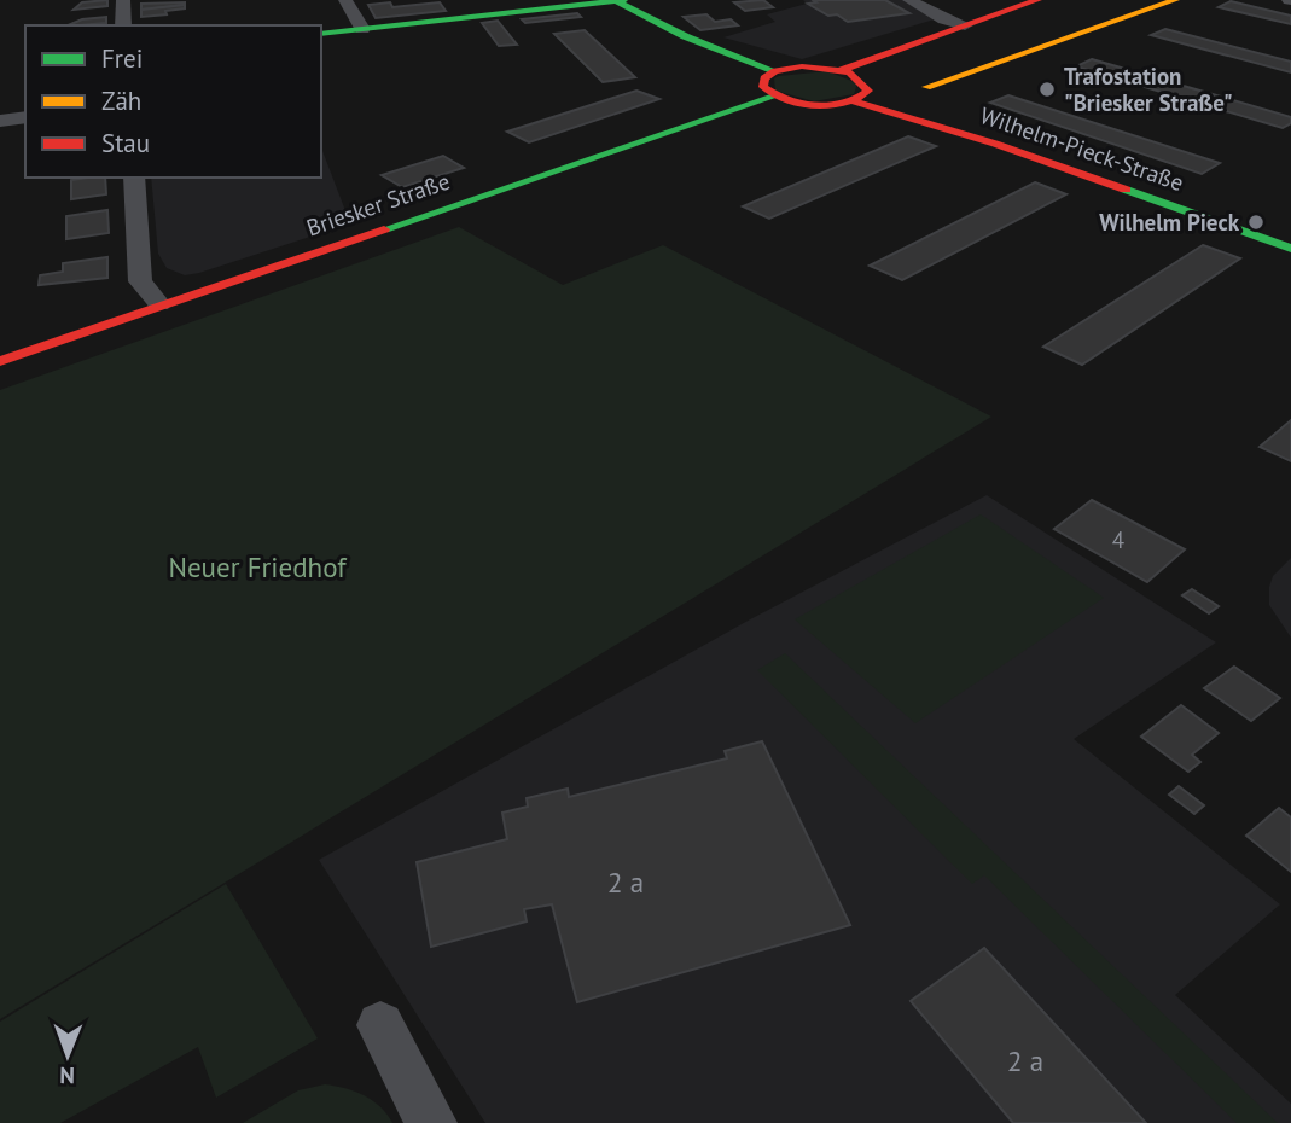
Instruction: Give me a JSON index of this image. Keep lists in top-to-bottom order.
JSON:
{
  "streets": {
    "main road": ["Wilhelm-Pieck-Straße", "Briesker Straße"]
  },
  "crossings": [
    ["Wilhelm-Pieck-Straße", "Briesker Straße"]
  ],
  "parks": ["Neuer Friedhof"],
  "places": ["Trafostation \"Briesker Straße\"", "Wilhelm Pieck"],
  "house_numbers": ["4", "2 a", "2 a"],
  "legend": ["Frei", "Zäh", "Stau"],
  "north": "bottom"
}
